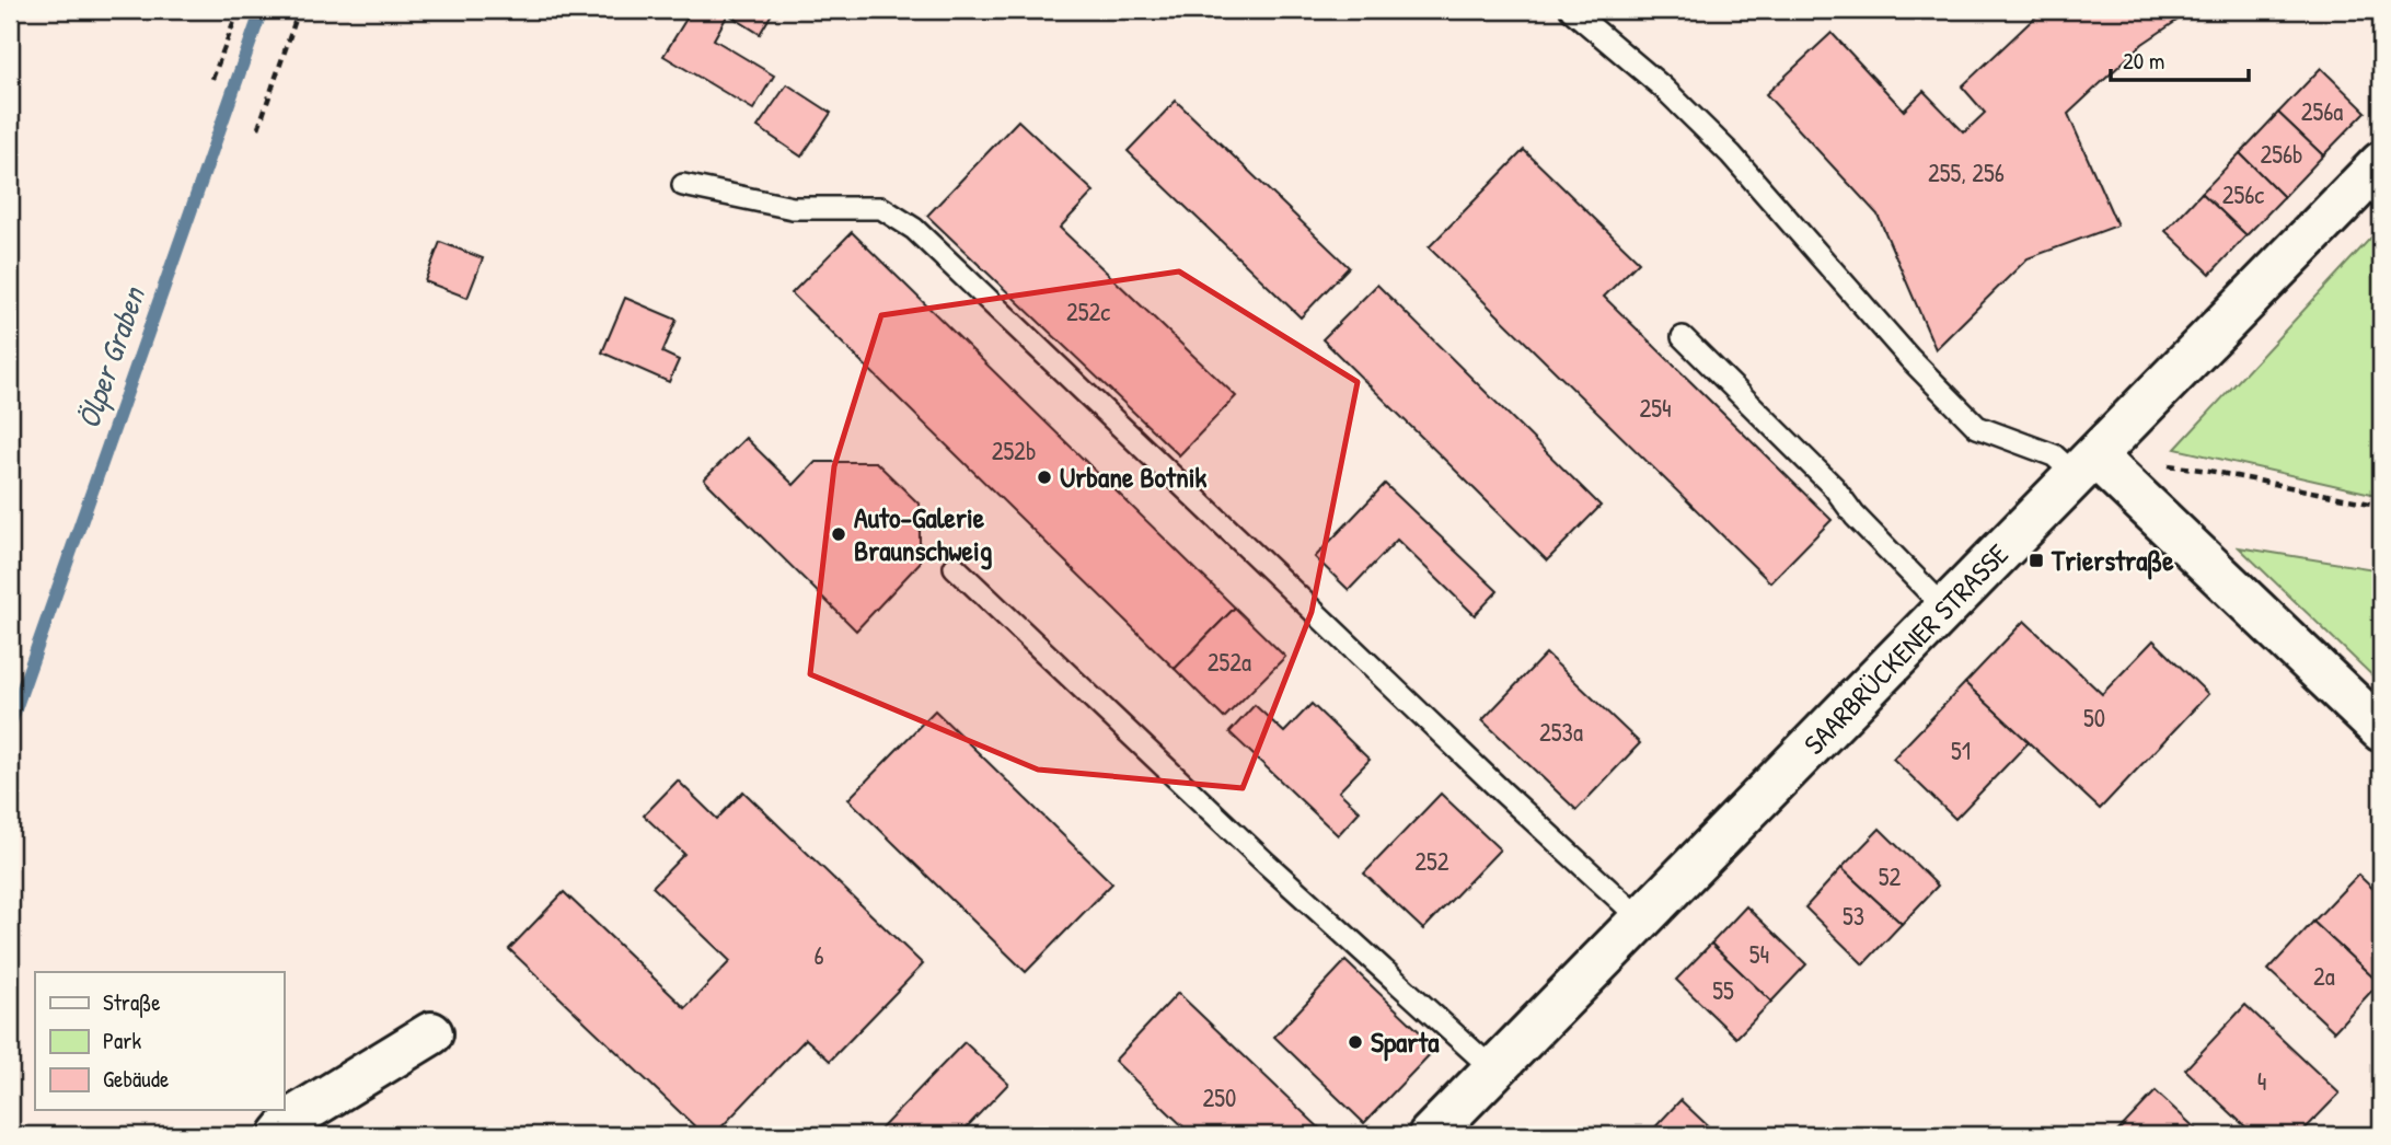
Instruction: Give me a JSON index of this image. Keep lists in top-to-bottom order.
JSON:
{
  "streets": {
    "street": ["SAARBRÜCKENER STRASSE"]
  },
  "water": ["Ölper Graben"],
  "places": {
    "other": ["Urbane Botnik", "Auto-Galerie Braunschweig", "Sparta"],
    "transit": ["Trierstraße"]
  },
  "house_numbers": [
    "256a",
    "256b",
    "255, 256",
    "256c",
    "252c",
    "254",
    "252b",
    "252a",
    "50",
    "253a",
    "51",
    "252",
    "52",
    "53",
    "54",
    "6",
    "2a",
    "55",
    "4",
    "250"
  ],
  "legend": ["Straße", "Park", "Gebäude"],
  "scale_bar": "20 m"
}
